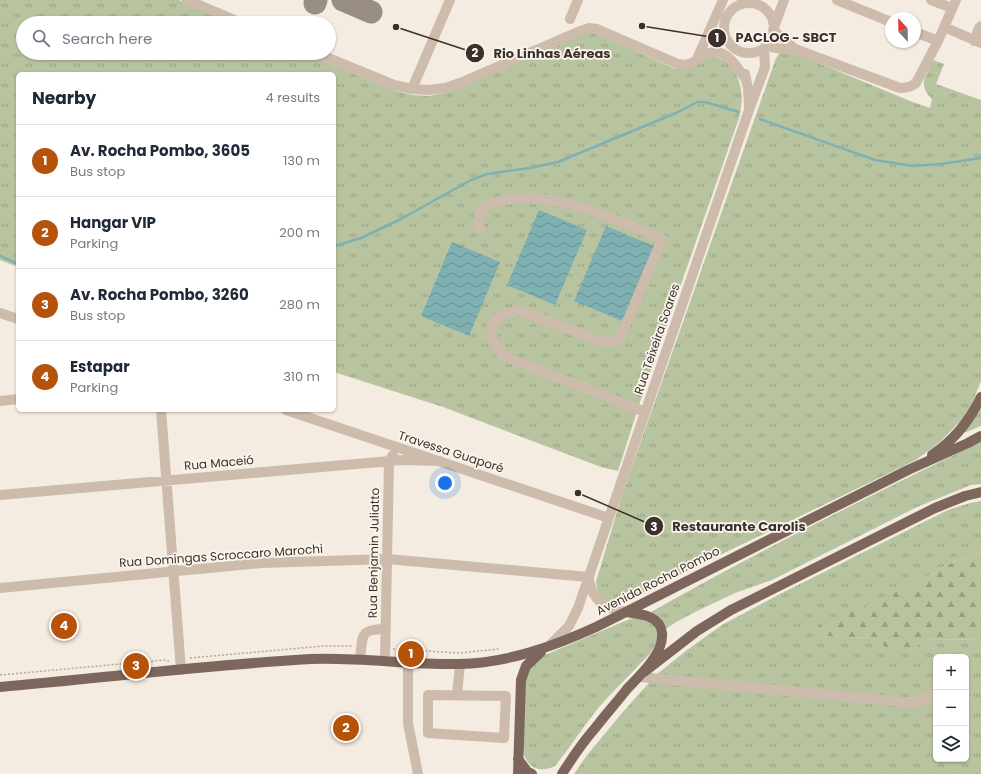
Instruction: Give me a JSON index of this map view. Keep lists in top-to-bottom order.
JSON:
{
  "streets": {
    "main road": ["Rua Teixeira Soares", "Avenida Rocha Pombo"],
    "street": [
      "Travessa Guaporé",
      "Rua Maceió",
      "Rua Benjamin Juliatto",
      "Rua Domingas Scroccaro Marochi"
    ]
  },
  "crossings": [
    ["Rua Teixeira Soares", "Travessa Guaporé"],
    ["Rua Teixeira Soares", "Rua Domingas Scroccaro Marochi"],
    ["Rua Teixeira Soares", "Avenida Rocha Pombo"],
    ["Travessa Guaporé", "Rua Maceió"],
    ["Rua Maceió", "Rua Benjamin Juliatto"],
    ["Rua Benjamin Juliatto", "Rua Domingas Scroccaro Marochi"]
  ],
  "places": ["PACLOG - SBCT", "Rio Linhas Aéreas", "Restaurante Carolis"],
  "north": "top",
  "page": {
    "search": "Search here",
    "heading": ["Nearby", "4 results"],
    "list": [
      {
        "mark": "1",
        "name": "Av. Rocha Pombo, 3605",
        "note": "Bus stop",
        "value": "130 m"
      },
      {
        "mark": "2",
        "name": "Hangar VIP",
        "note": "Parking",
        "value": "200 m"
      },
      {
        "mark": "3",
        "name": "Av. Rocha Pombo, 3260",
        "note": "Bus stop",
        "value": "280 m"
      },
      {
        "mark": "4",
        "name": "Estapar",
        "note": "Parking",
        "value": "310 m"
      }
    ],
    "pins": [
      "4",
      "1",
      "3",
      "2"
    ],
    "map_buttons": ["+", "−"]
  }
}
